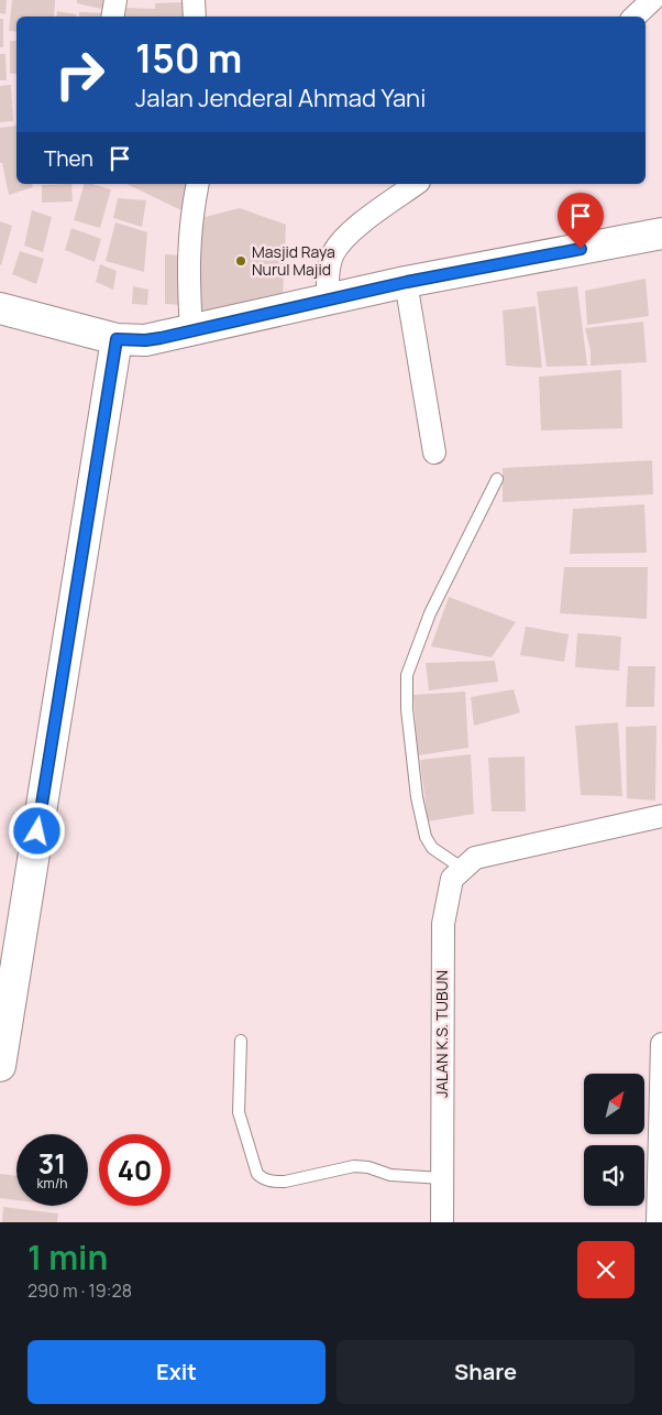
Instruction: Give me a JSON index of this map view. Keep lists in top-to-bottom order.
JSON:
{
  "streets": {
    "street": ["JALAN K.S. TUBUN"]
  },
  "places": ["Masjid Raya Nurul Majid"],
  "north": "top right",
  "page": {
    "turn": ["150 m", "Jalan Jenderal Ahmad Yani"],
    "then": "Then",
    "speed": "31 km/h",
    "limit": "40",
    "heading": ["1 min", "290 m · 19:28"],
    "buttons": ["Exit", "Share"]
  }
}
